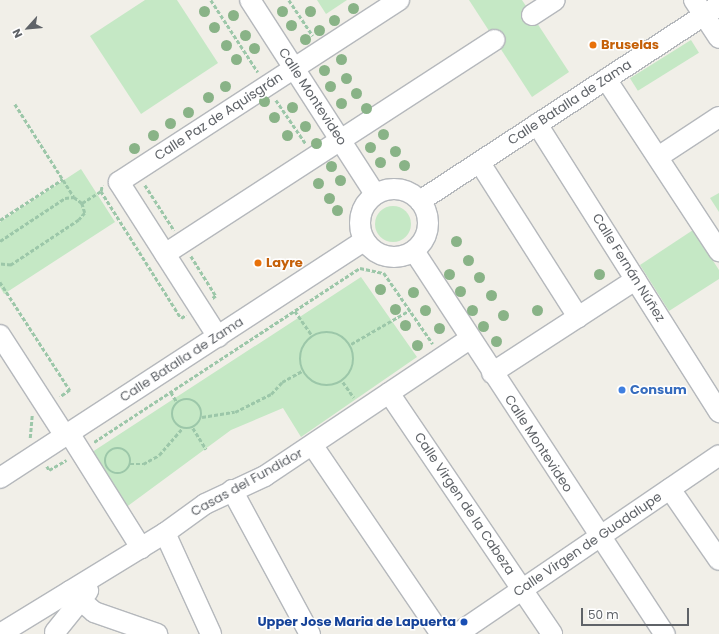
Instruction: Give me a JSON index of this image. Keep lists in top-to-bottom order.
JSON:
{
  "streets": {
    "street": [
      "Calle Montevideo",
      "Calle Batalla de Zama",
      "Calle Paz de Aquisgrán",
      "Calle Fernán Núñez",
      "Casas del Fundidor",
      "Calle Virgen de la Cabeza",
      "Calle Virgen de Guadalupe"
    ]
  },
  "crossings": [
    ["Calle Montevideo", "Calle Batalla de Zama"],
    ["Calle Montevideo", "Calle Paz de Aquisgrán"],
    ["Calle Montevideo", "Casas del Fundidor"],
    ["Calle Montevideo", "Calle Virgen de Guadalupe"],
    ["Calle Batalla de Zama", "Calle Fernán Núñez"],
    ["Casas del Fundidor", "Calle Virgen de la Cabeza"],
    ["Calle Virgen de la Cabeza", "Calle Virgen de Guadalupe"]
  ],
  "places": [
    "Bruselas",
    "Layre",
    "Consum",
    "Upper Jose Maria de Lapuerta"
  ],
  "scale_bar": "50 m",
  "north": "bottom left"
}
